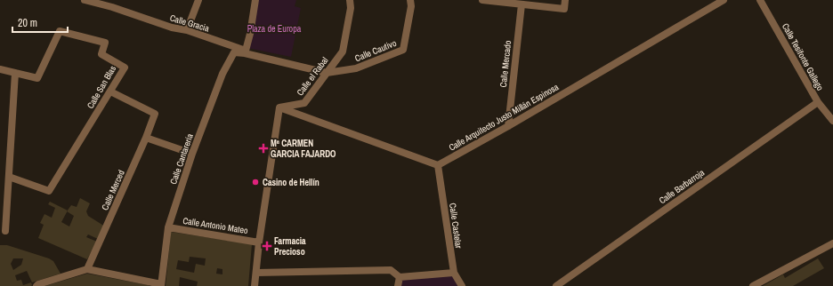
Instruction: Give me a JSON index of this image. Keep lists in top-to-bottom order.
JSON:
{
  "streets": {
    "street": [
      "Calle Gracia",
      "Calle Cautivo",
      "Calle Tesifonte Gallego",
      "Calle Mercado",
      "Calle el Rabal",
      "Calle San Blas",
      "Calle Arquitecto Justo Millán Espinosa",
      "Calle Cantarería",
      "Calle Barbarroja",
      "Calle Merced",
      "Calle Antonio Mateo",
      "Calle Castelar"
    ]
  },
  "crossings": [
    ["Calle Gracia", "Calle Cautivo"],
    ["Calle Gracia", "Calle el Rabal"],
    ["Calle Gracia", "Calle Cantarería"],
    ["Calle Cautivo", "Calle el Rabal"],
    ["Calle Tesifonte Gallego", "Calle Barbarroja"],
    ["Calle Mercado", "Calle Arquitecto Justo Millán Espinosa"],
    ["Calle San Blas", "Calle Merced"],
    ["Calle Arquitecto Justo Millán Espinosa", "Calle Castelar"],
    ["Calle Cantarería", "Calle Antonio Mateo"]
  ],
  "parks": ["Plaza de Europa"],
  "places": {
    "health": ["Mª CARMEN GARCIA FAJARDO", "Farmacia Precioso"],
    "other": ["Casino de Hellín"]
  },
  "scale_bar": "20 m"
}
